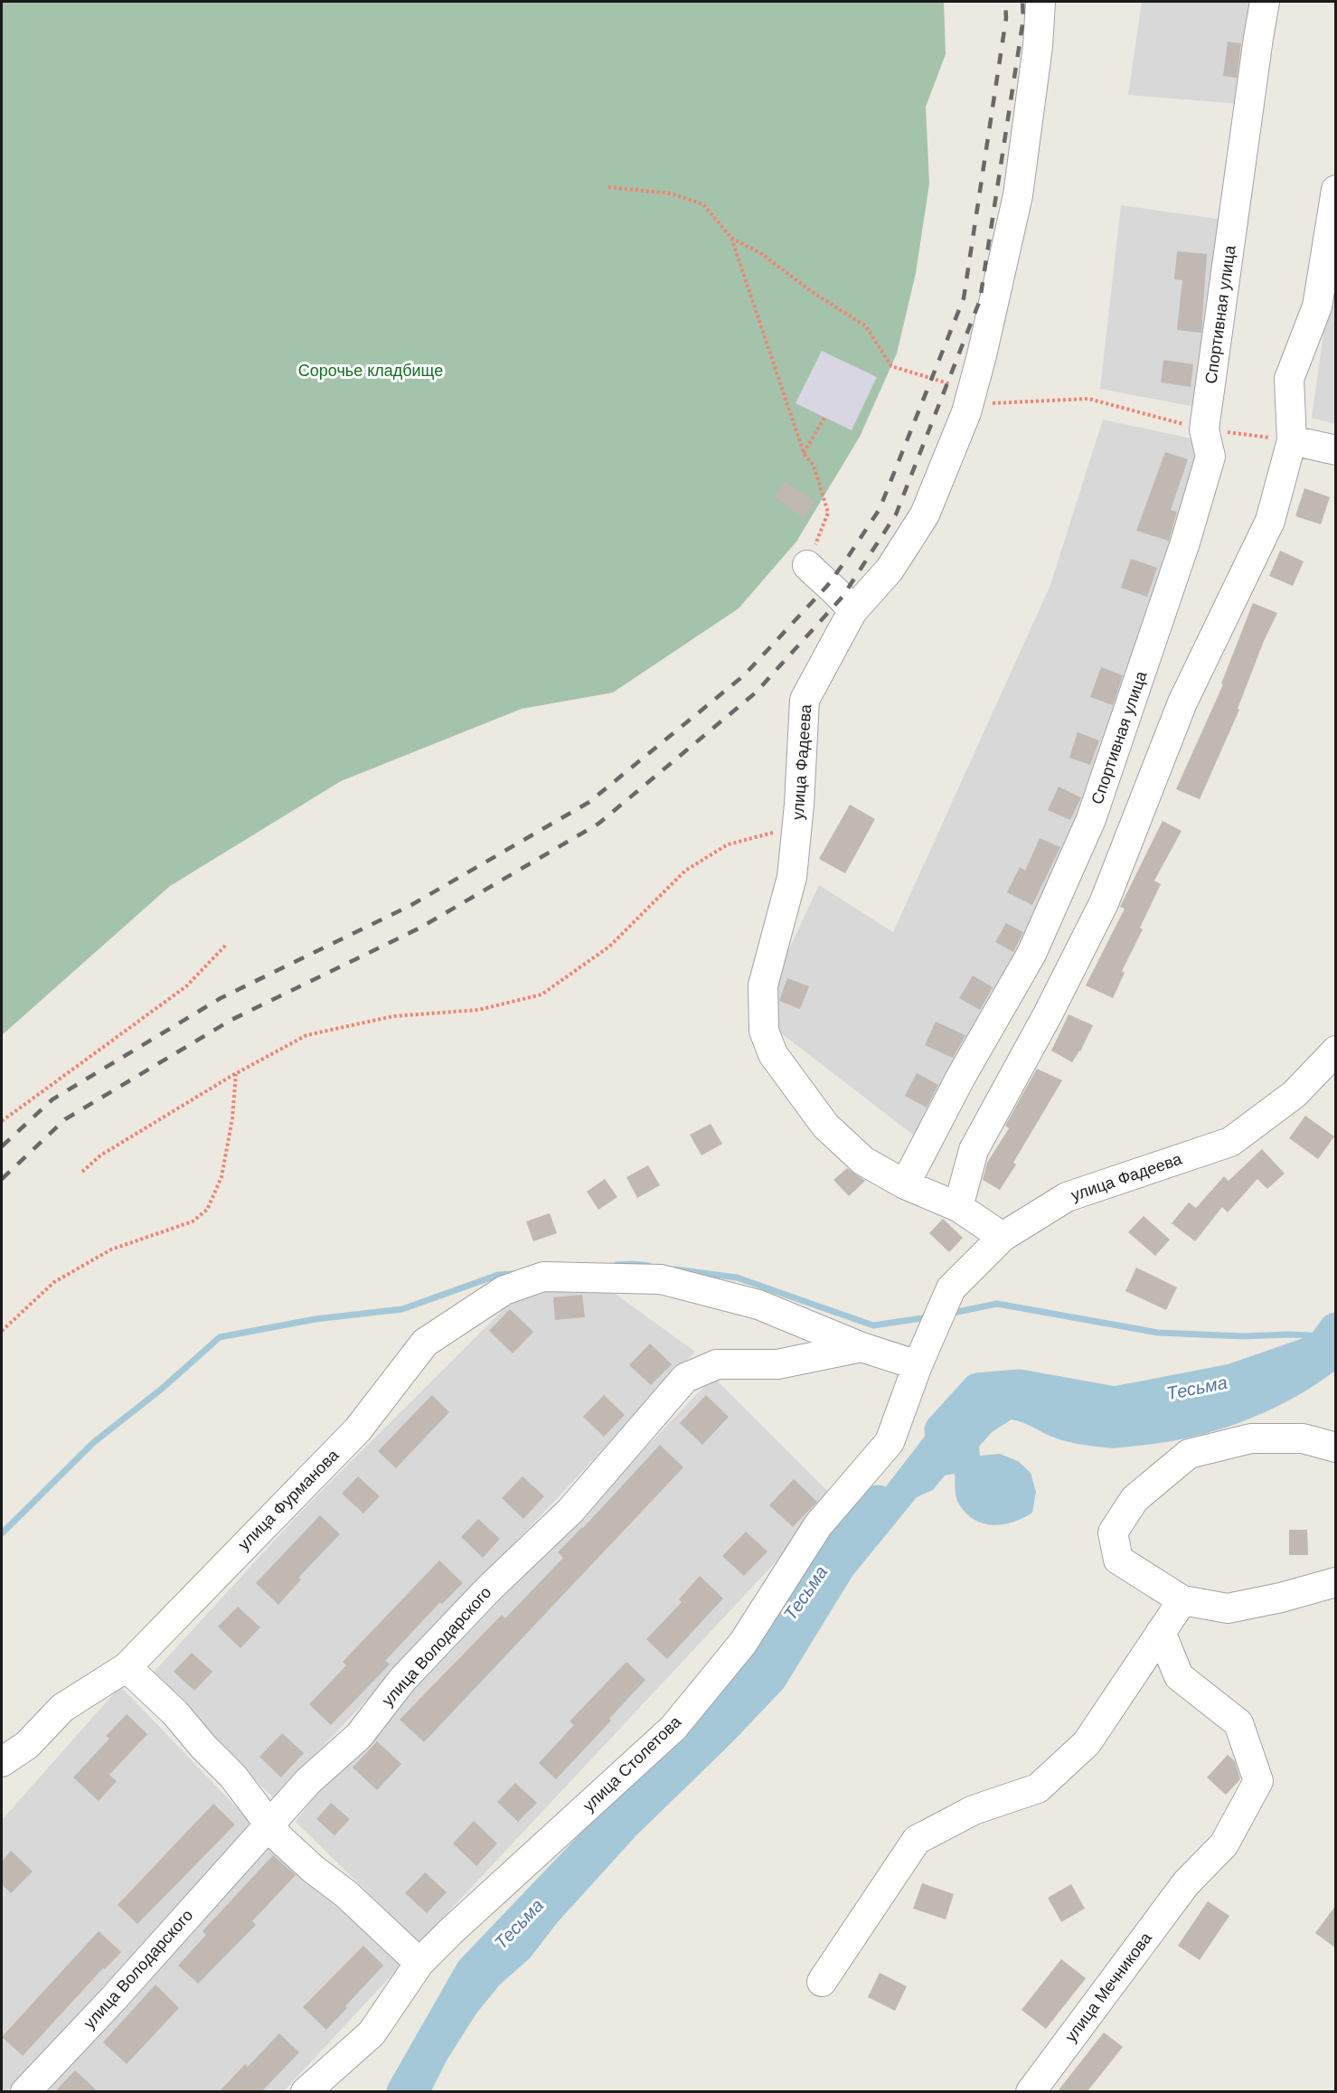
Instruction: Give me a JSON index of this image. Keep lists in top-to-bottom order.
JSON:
{
  "streets": {
    "street": [
      "Спортивная улица",
      "улица Фадеева",
      "улица Фурманова",
      "улица Володарского",
      "улица Столетова",
      "улица Мечникова"
    ]
  },
  "crossings": [
    ["Спортивная улица", "улица Фадеева"],
    ["улица Фадеева", "улица Володарского"],
    ["улица Фадеева", "улица Столетова"],
    ["улица Фурманова", "улица Володарского"],
    ["улица Володарского", "улица Столетова"]
  ],
  "water": ["Тесьма"],
  "parks": ["Сорочье кладбище"]
}
